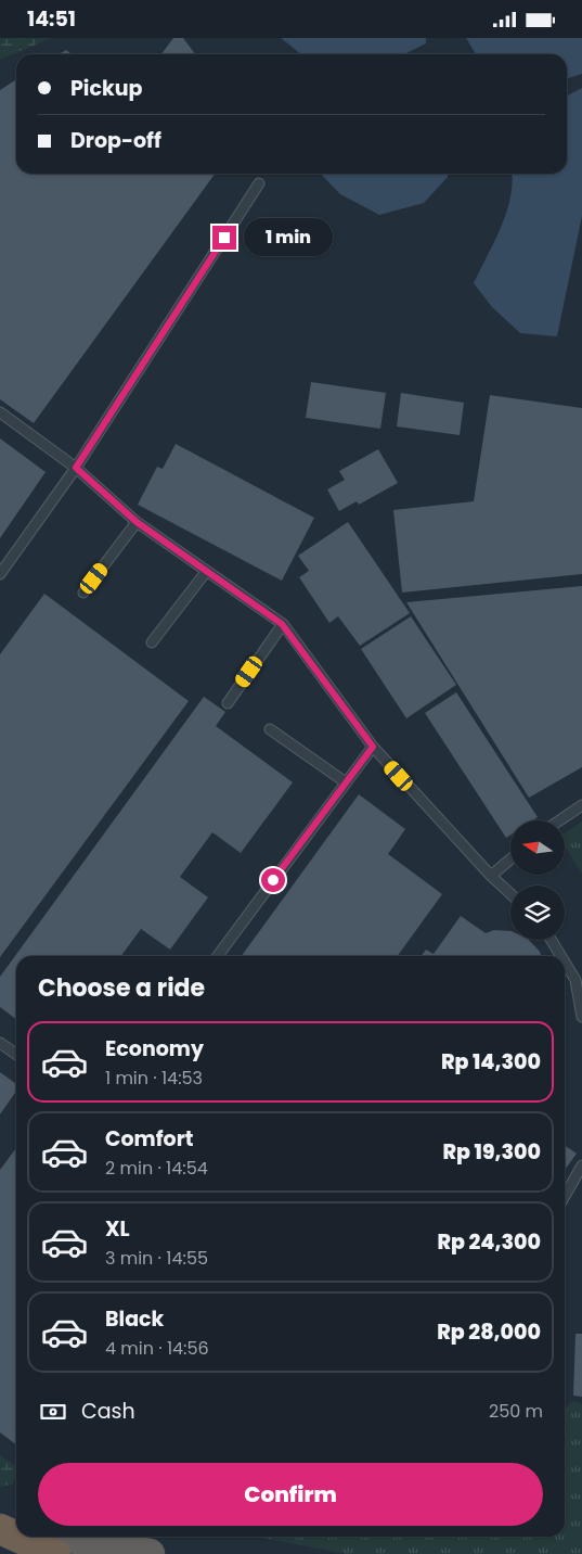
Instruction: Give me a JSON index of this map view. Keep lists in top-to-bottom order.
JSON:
{
  "north": "left",
  "page": {
    "status": "14:51",
    "banner": ["Pickup", "Drop-off"],
    "bubble": "1 min",
    "heading": "Choose a ride",
    "list": [
      {
        "name": "Economy",
        "note": "1 min · 14:53",
        "value": "Rp 14,300"
      },
      {
        "name": "Comfort",
        "note": "2 min · 14:54",
        "value": "Rp 19,300"
      },
      {
        "name": "XL",
        "note": "3 min · 14:55",
        "value": "Rp 24,300"
      },
      {
        "name": "Black",
        "note": "4 min · 14:56",
        "value": "Rp 28,000"
      }
    ],
    "pay": ["Cash", "250 m"],
    "buttons": "Confirm"
  }
}
